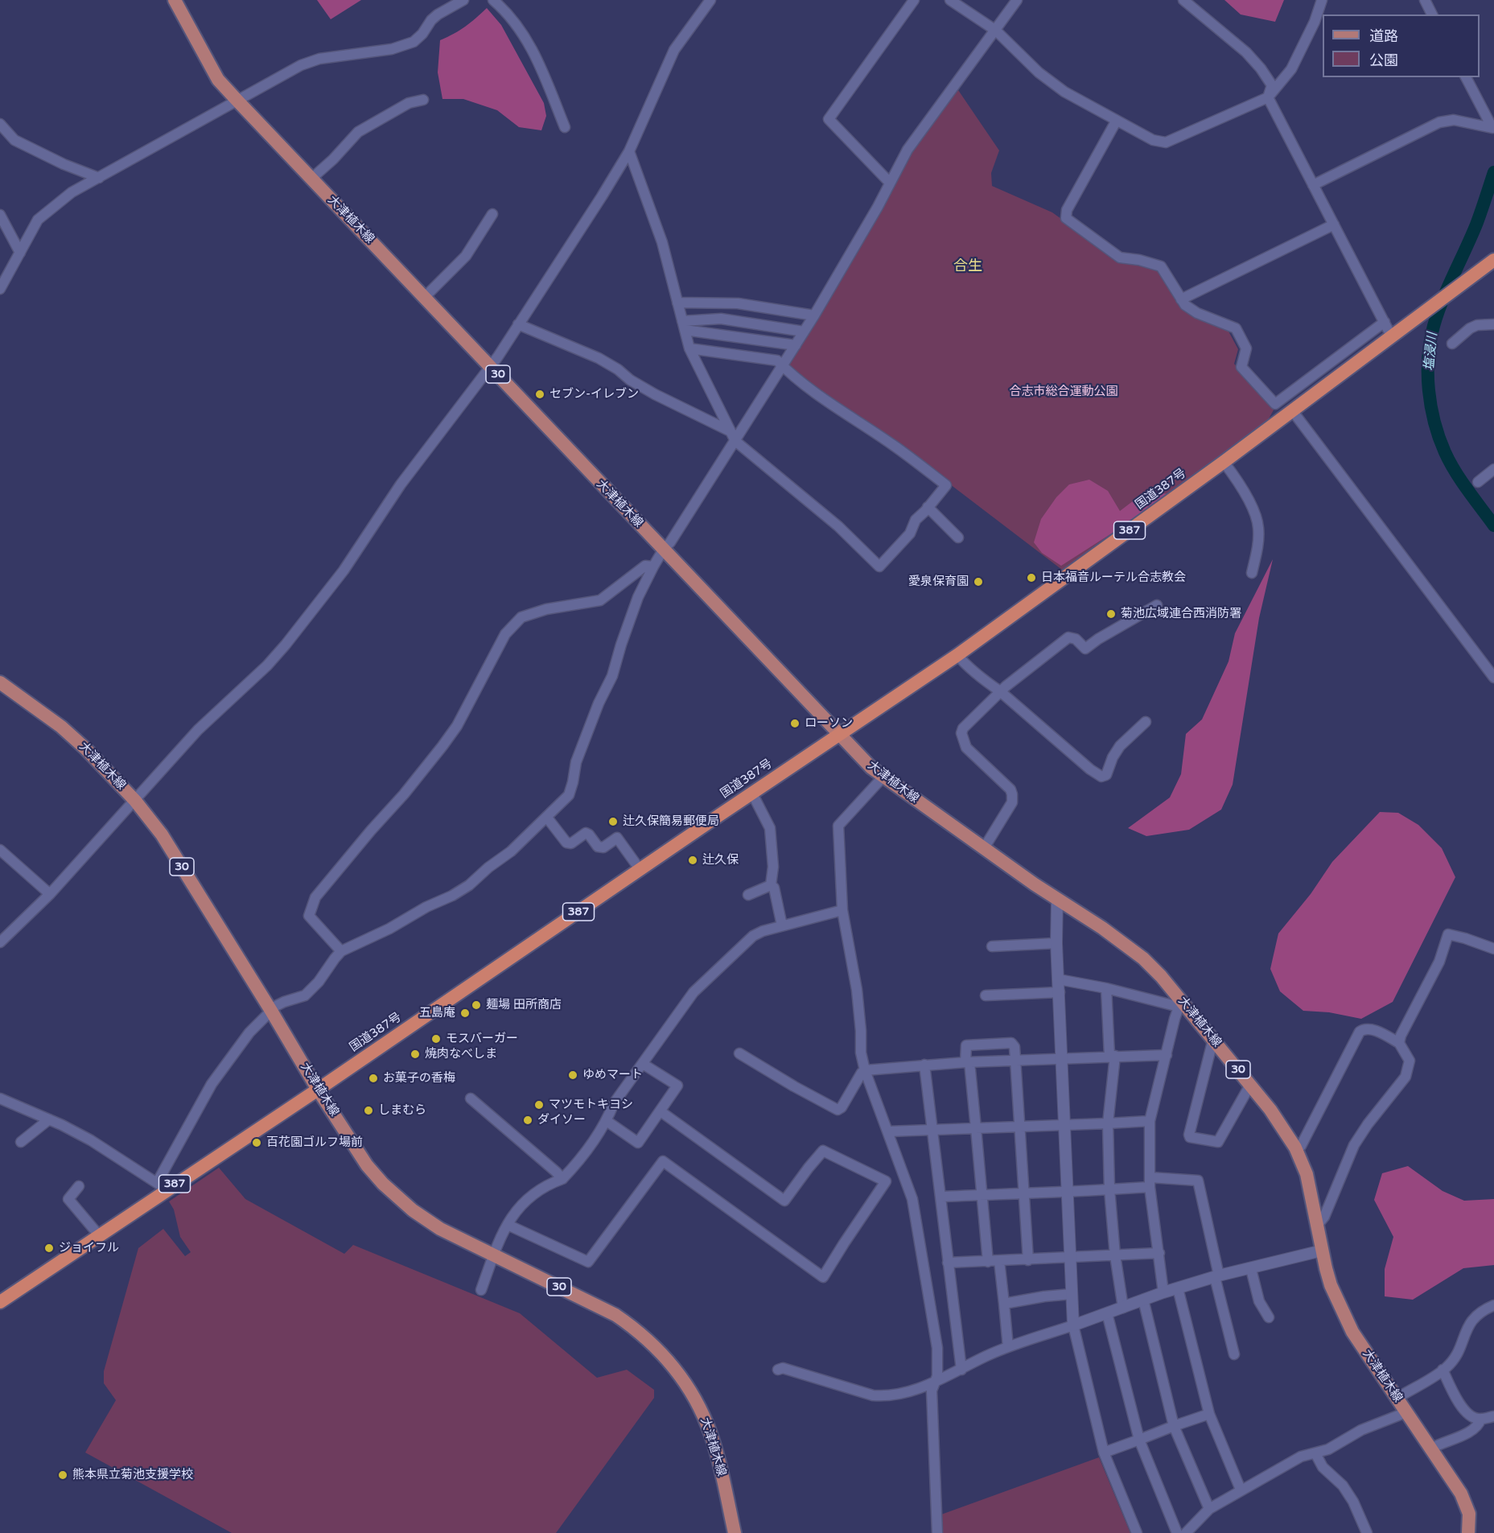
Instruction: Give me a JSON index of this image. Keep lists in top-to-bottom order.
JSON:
{
  "streets": {
    "highway": ["国道387号", "387"],
    "main road": ["大津植木線", "30"]
  },
  "crossings": [
    ["大津植木線", "国道387号"]
  ],
  "districts": ["合生"],
  "water": ["塩浸川"],
  "parks": ["合志市総合運動公園"],
  "places": [
    "セブン-イレブン",
    "日本福音ルーテル合志教会",
    "愛泉保育園",
    "菊池広域連合西消防署",
    "ローソン",
    "辻久保簡易郵便局",
    "辻久保",
    "麺場 田所商店",
    "五島庵",
    "モスバーガー",
    "焼肉なべしま",
    "ゆめマート",
    "お菓子の香梅",
    "マツモトキヨシ",
    "しまむら",
    "ダイソー",
    "百花園ゴルフ場前",
    "ジョイフル",
    "熊本県立菊池支援学校"
  ],
  "legend": ["道路", "公園"]
}
